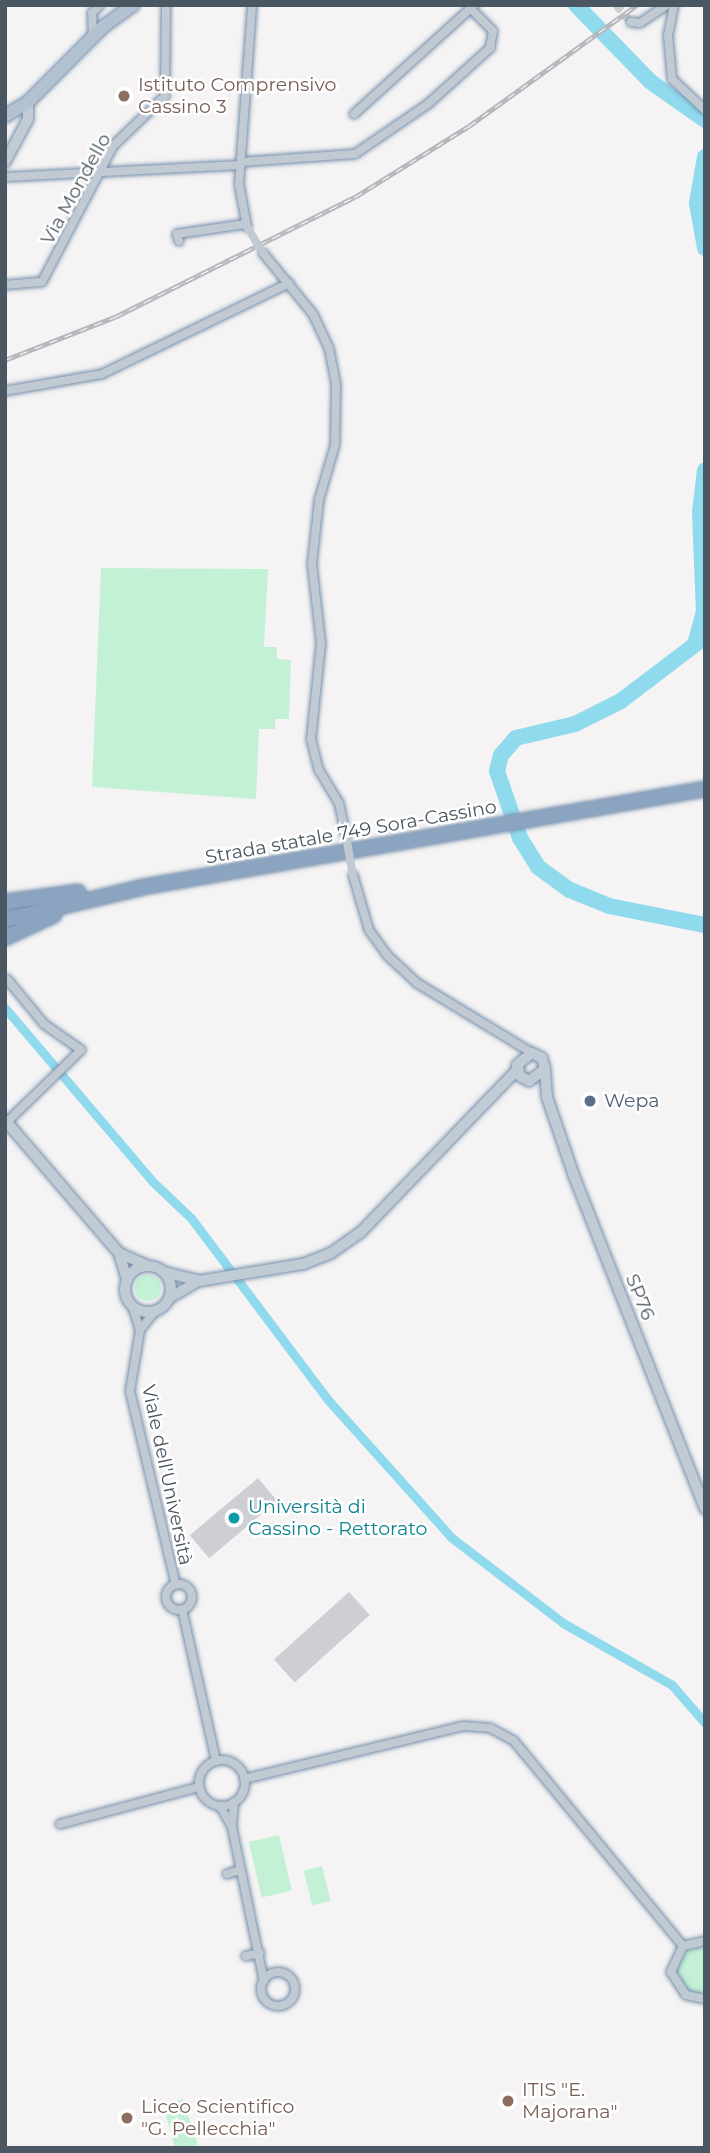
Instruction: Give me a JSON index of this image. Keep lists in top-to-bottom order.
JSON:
{
  "streets": {
    "highway": ["Strada statale 749 Sora-Cassino"],
    "street": ["Via Mondello", "SP76", "Viale dell'Università"]
  },
  "places": [
    "Istituto Comprensivo Cassino 3",
    "Wepa",
    "Università di Cassino - Rettorato",
    "ITIS \"E. Majorana\"",
    "Liceo Scientifico \"G. Pellecchia\""
  ]
}
